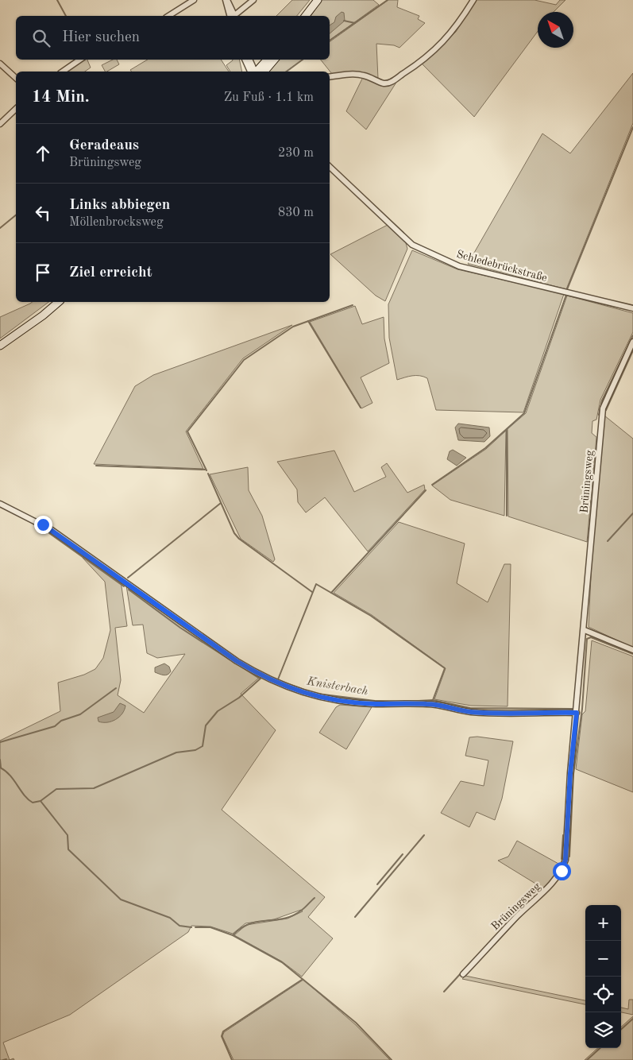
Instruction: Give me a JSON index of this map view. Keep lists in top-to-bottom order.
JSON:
{
  "streets": {
    "street": ["Schledebrückstraße", "Brüningsweg"]
  },
  "water": ["Knisterbach"],
  "north": "top left",
  "page": {
    "search": "Hier suchen",
    "heading": ["14 Min.", "Zu Fuß · 1.1 km"],
    "list": [
      ["Geradeaus", "Brüningsweg", "230 m"],
      ["Links abbiegen", "Möllenbrocksweg", "830 m"],
      "Ziel erreicht"
    ],
    "map_buttons": ["+", "−"]
  }
}
